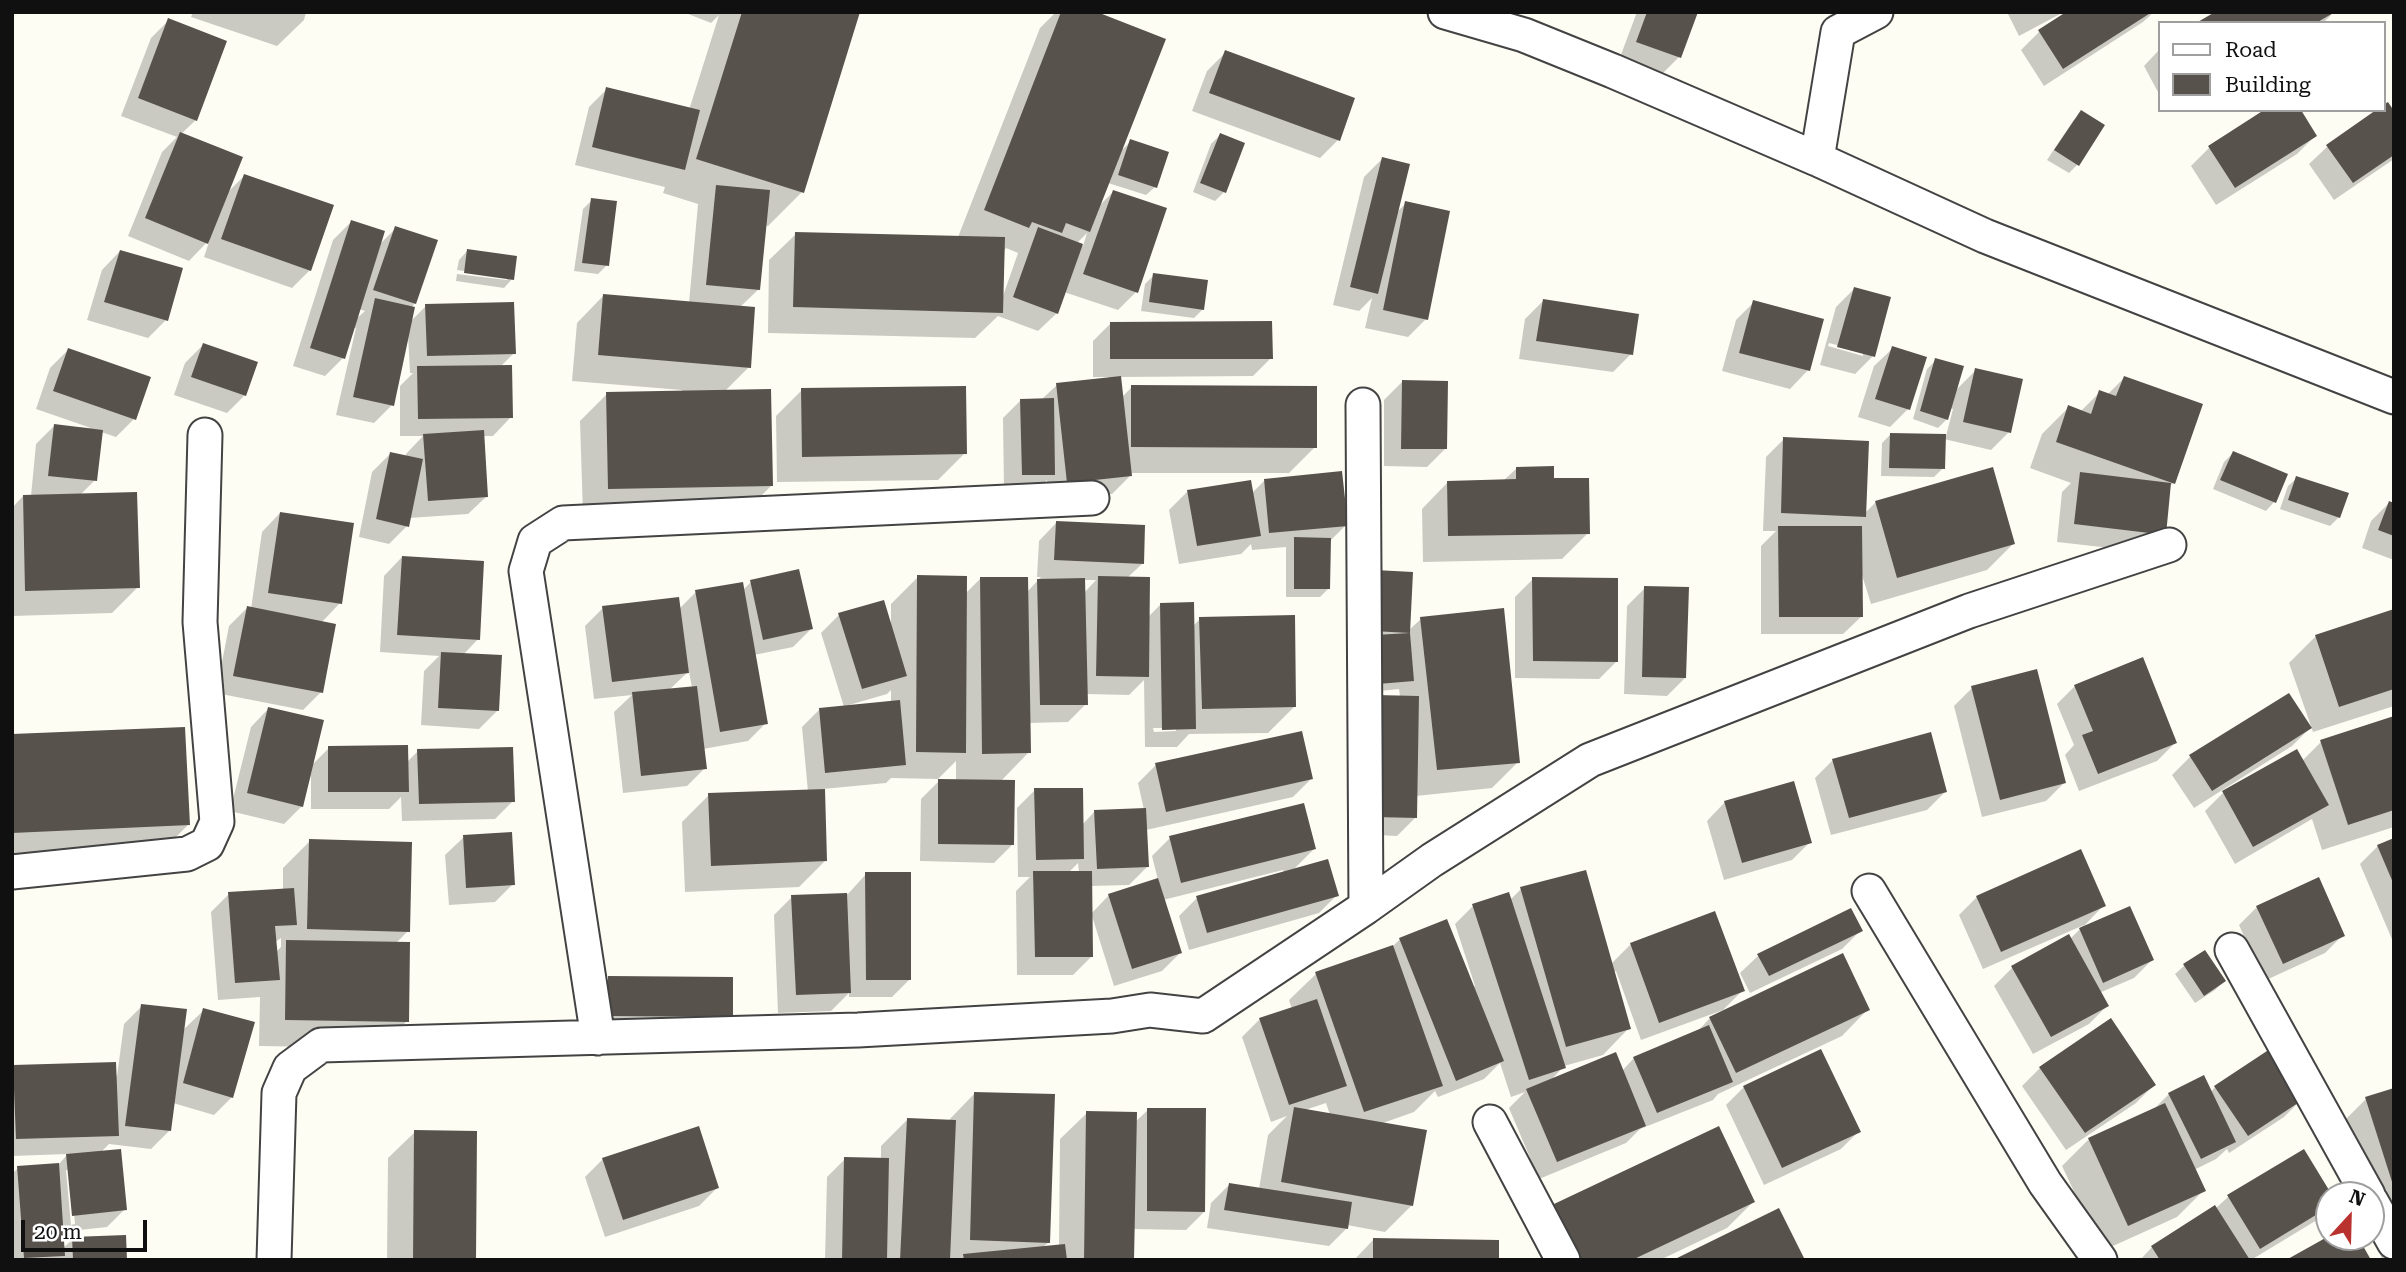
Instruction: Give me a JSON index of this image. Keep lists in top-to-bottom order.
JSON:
{
  "legend": ["Road", "Building"],
  "scale_bar": "20 m",
  "north": "top"
}
